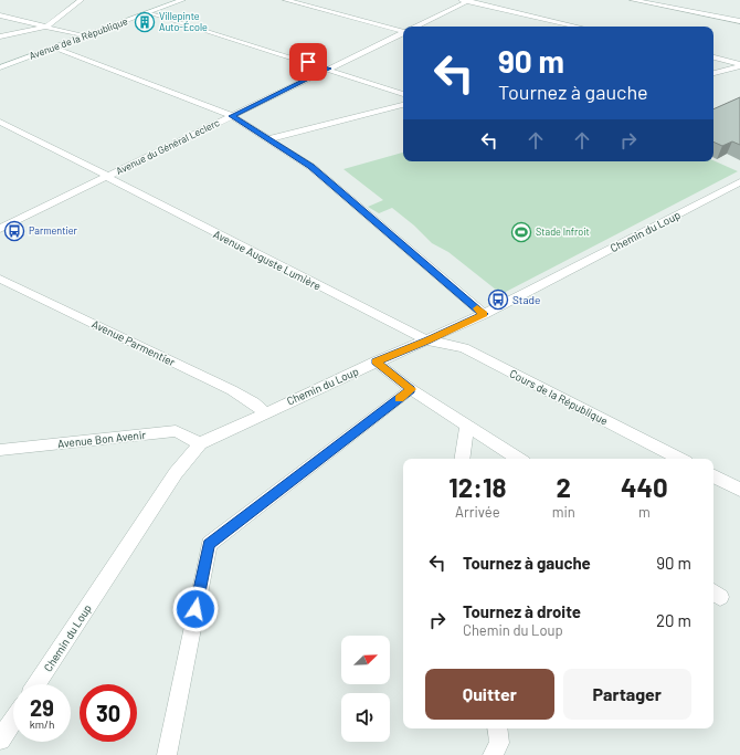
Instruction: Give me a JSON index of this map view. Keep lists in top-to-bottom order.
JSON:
{
  "streets": {
    "street": [
      "Avenue de la République",
      "Avenue du Général Leclerc",
      "Chemin du Loup",
      "Avenue Auguste Lumière",
      "Avenue Parmentier",
      "Cours de la République",
      "Avenue Bon Avenir"
    ]
  },
  "crossings": [
    ["Avenue du Général Leclerc", "Avenue Auguste Lumière"],
    ["Chemin du Loup", "Avenue Auguste Lumière"],
    ["Chemin du Loup", "Avenue Parmentier"],
    ["Chemin du Loup", "Cours de la République"],
    ["Chemin du Loup", "Avenue Bon Avenir"],
    ["Avenue Auguste Lumière", "Cours de la République"]
  ],
  "places": {
    "building": ["Villepinte Auto-École"],
    "bus stop": ["Parmentier", "Stade"],
    "sports": ["Stade Infroit"]
  },
  "north": "top right",
  "page": {
    "turn": ["90 m", "Tournez à gauche"],
    "eta": [
      "12:18",
      "Arrivée",
      "2",
      "min",
      "440",
      "m"
    ],
    "list": [
      {
        "name": "Tournez à gauche",
        "value": "90 m"
      },
      {
        "name": "Tournez à droite",
        "note": "Chemin du Loup",
        "value": "20 m"
      }
    ],
    "buttons": ["Quitter", "Partager"],
    "speed": "29 km/h",
    "limit": "30"
  }
}
